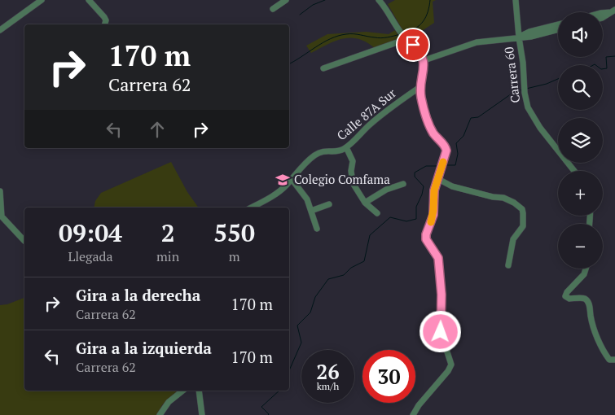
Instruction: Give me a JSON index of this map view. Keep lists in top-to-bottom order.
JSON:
{
  "streets": {
    "street": ["Carrera 60", "Calle 87A Sur"]
  },
  "places": {
    "school or university": ["Colegio Comfama"]
  },
  "page": {
    "map_buttons": ["+", "−"],
    "turn": ["170 m", "Carrera 62"],
    "eta": [
      "09:04",
      "Llegada",
      "2",
      "min",
      "550",
      "m"
    ],
    "list": [
      {
        "name": "Gira a la derecha",
        "note": "Carrera 62",
        "value": "170 m"
      },
      {
        "name": "Gira a la izquierda",
        "note": "Carrera 62",
        "value": "170 m"
      }
    ],
    "speed": "26 km/h",
    "limit": "30"
  }
}
